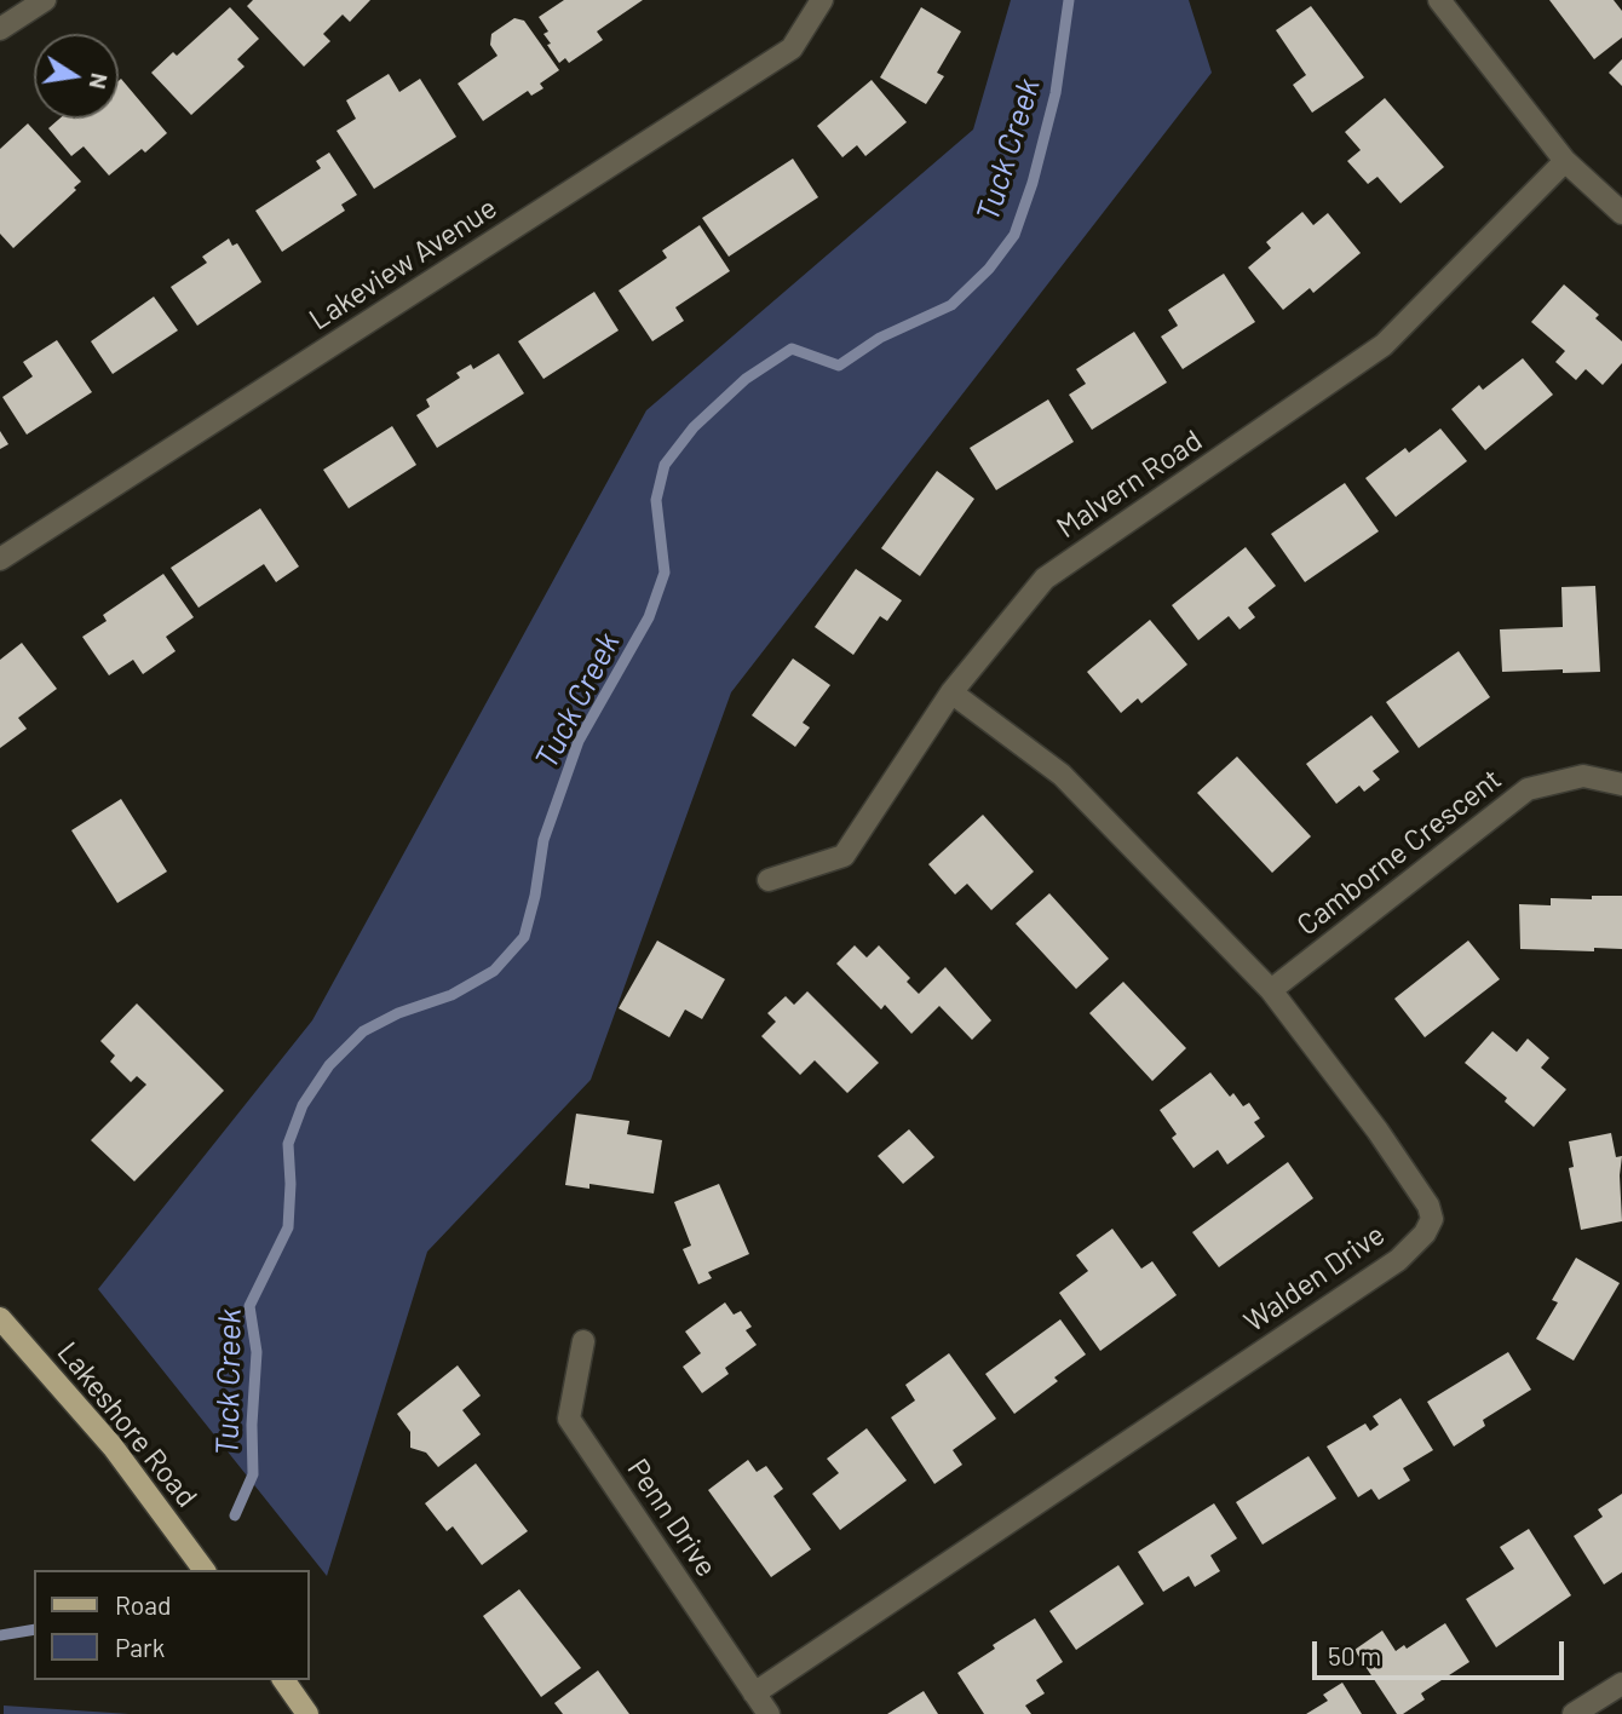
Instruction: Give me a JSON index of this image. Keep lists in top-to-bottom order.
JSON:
{
  "streets": {
    "main road": ["Lakeshore Road"],
    "street": [
      "Lakeview Avenue",
      "Malvern Road",
      "Camborne Crescent",
      "Walden Drive",
      "Penn Drive"
    ]
  },
  "crossings": [
    ["Malvern Road", "Walden Drive"],
    ["Camborne Crescent", "Walden Drive"],
    ["Walden Drive", "Penn Drive"]
  ],
  "water": ["Tuck Creek"],
  "legend": ["Road", "Park"],
  "scale_bar": "50 m",
  "north": "right"
}
